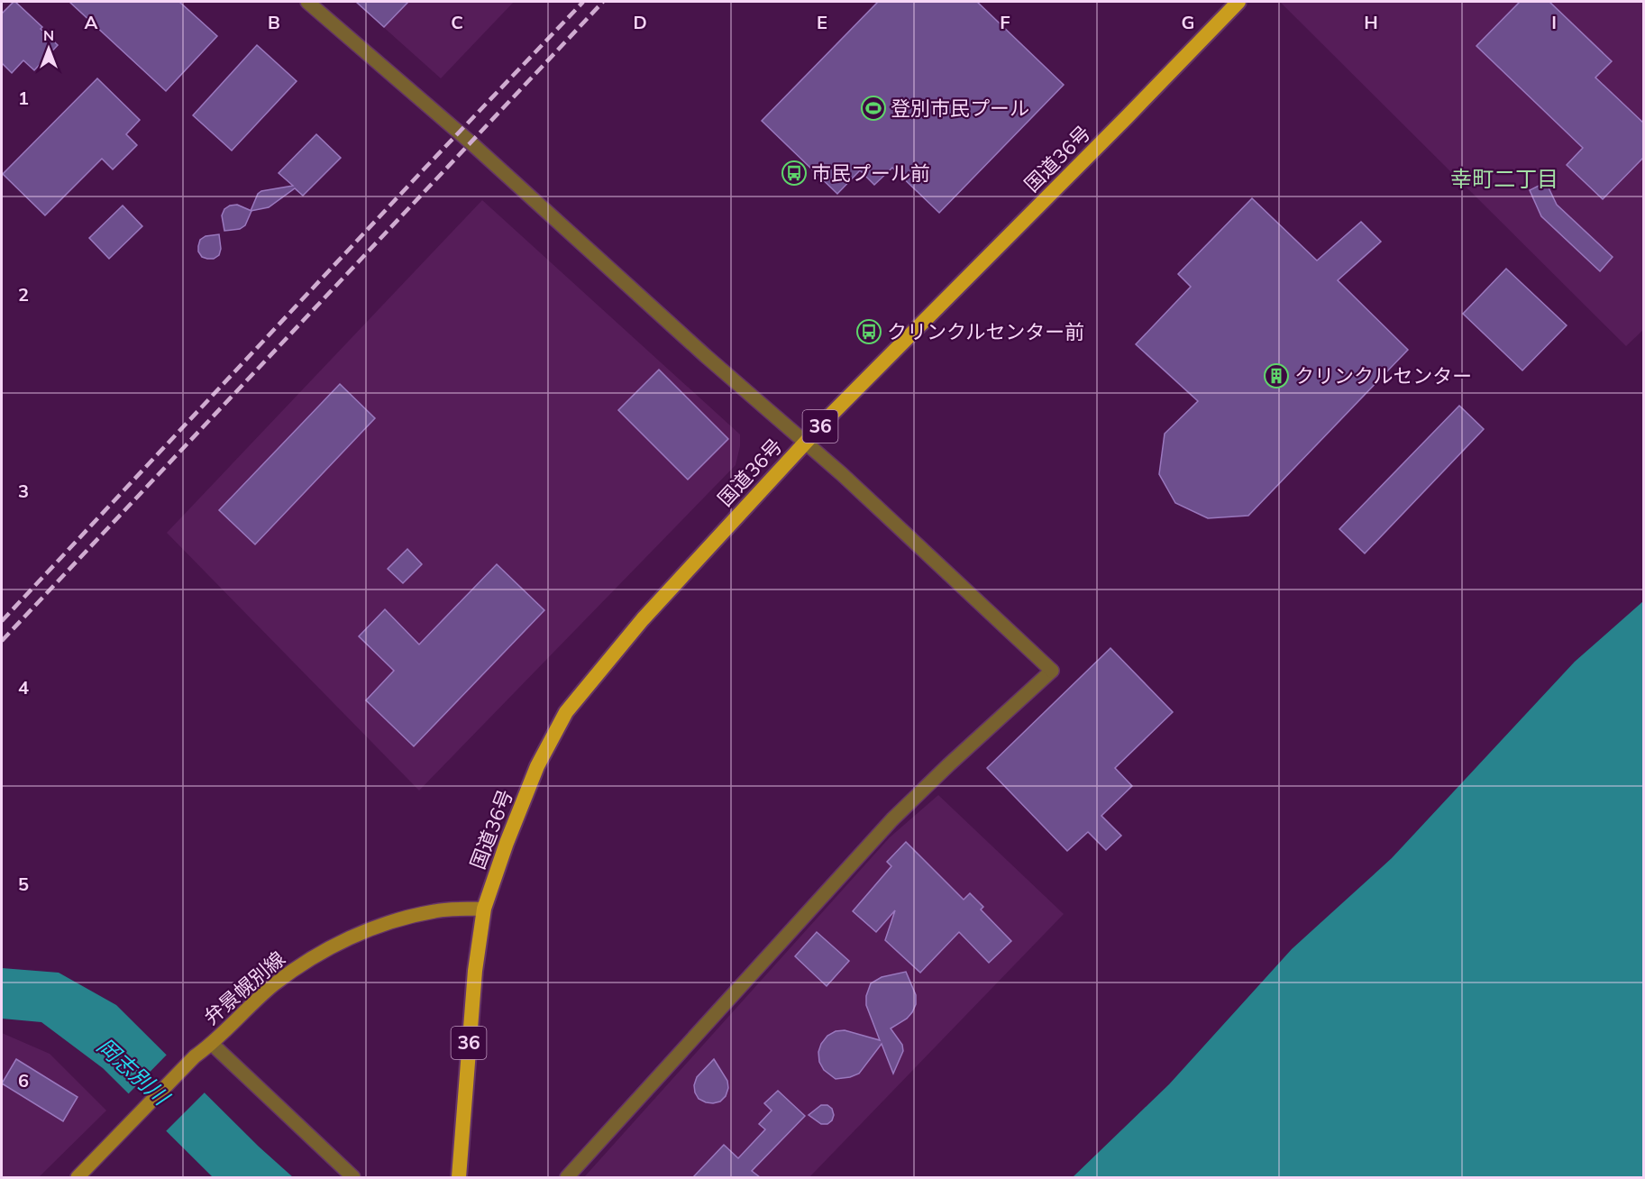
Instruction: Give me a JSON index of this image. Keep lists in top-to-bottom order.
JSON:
{
  "streets": {
    "highway": ["国道36号", "36"],
    "main road": ["弁景幌別線"]
  },
  "crossings": [
    ["国道36号", "36"],
    ["国道36号", "弁景幌別線"],
    ["36", "弁景幌別線"]
  ],
  "districts": ["幸町二丁目"],
  "water": ["岡志別川"],
  "places": {
    "sports": ["登別市民プール"],
    "bus stop": ["市民プール前", "クリンクルセンター前"],
    "building": ["クリンクルセンター"]
  },
  "north": "top",
  "grid": {
    "columns": [
      "A",
      "B",
      "C",
      "D",
      "E",
      "F",
      "G",
      "H",
      "I"
    ],
    "rows": [
      "1",
      "2",
      "3",
      "4",
      "5",
      "6"
    ]
  }
}
